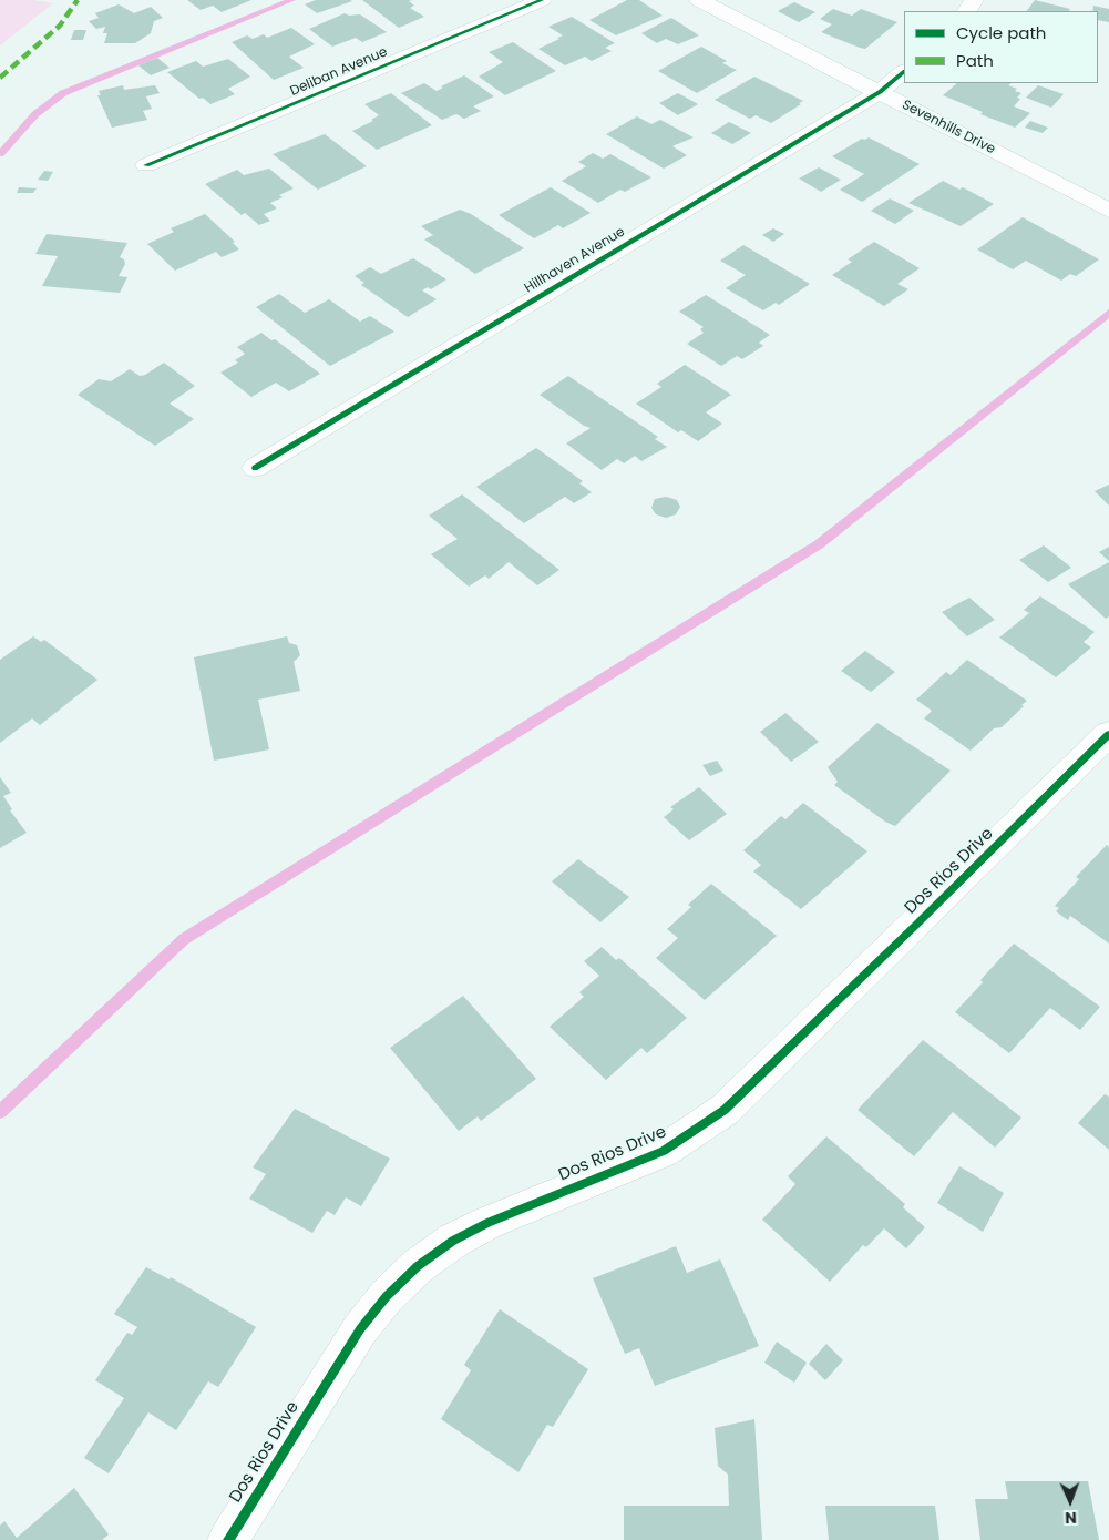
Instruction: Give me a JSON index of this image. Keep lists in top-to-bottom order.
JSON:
{
  "streets": {
    "street": [
      "Deliban Avenue",
      "Sevenhills Drive",
      "Hillhaven Avenue",
      "Dos Rios Drive"
    ]
  },
  "crossings": [
    ["Sevenhills Drive", "Hillhaven Avenue"]
  ],
  "legend": ["Cycle path", "Path"],
  "north": "bottom"
}
